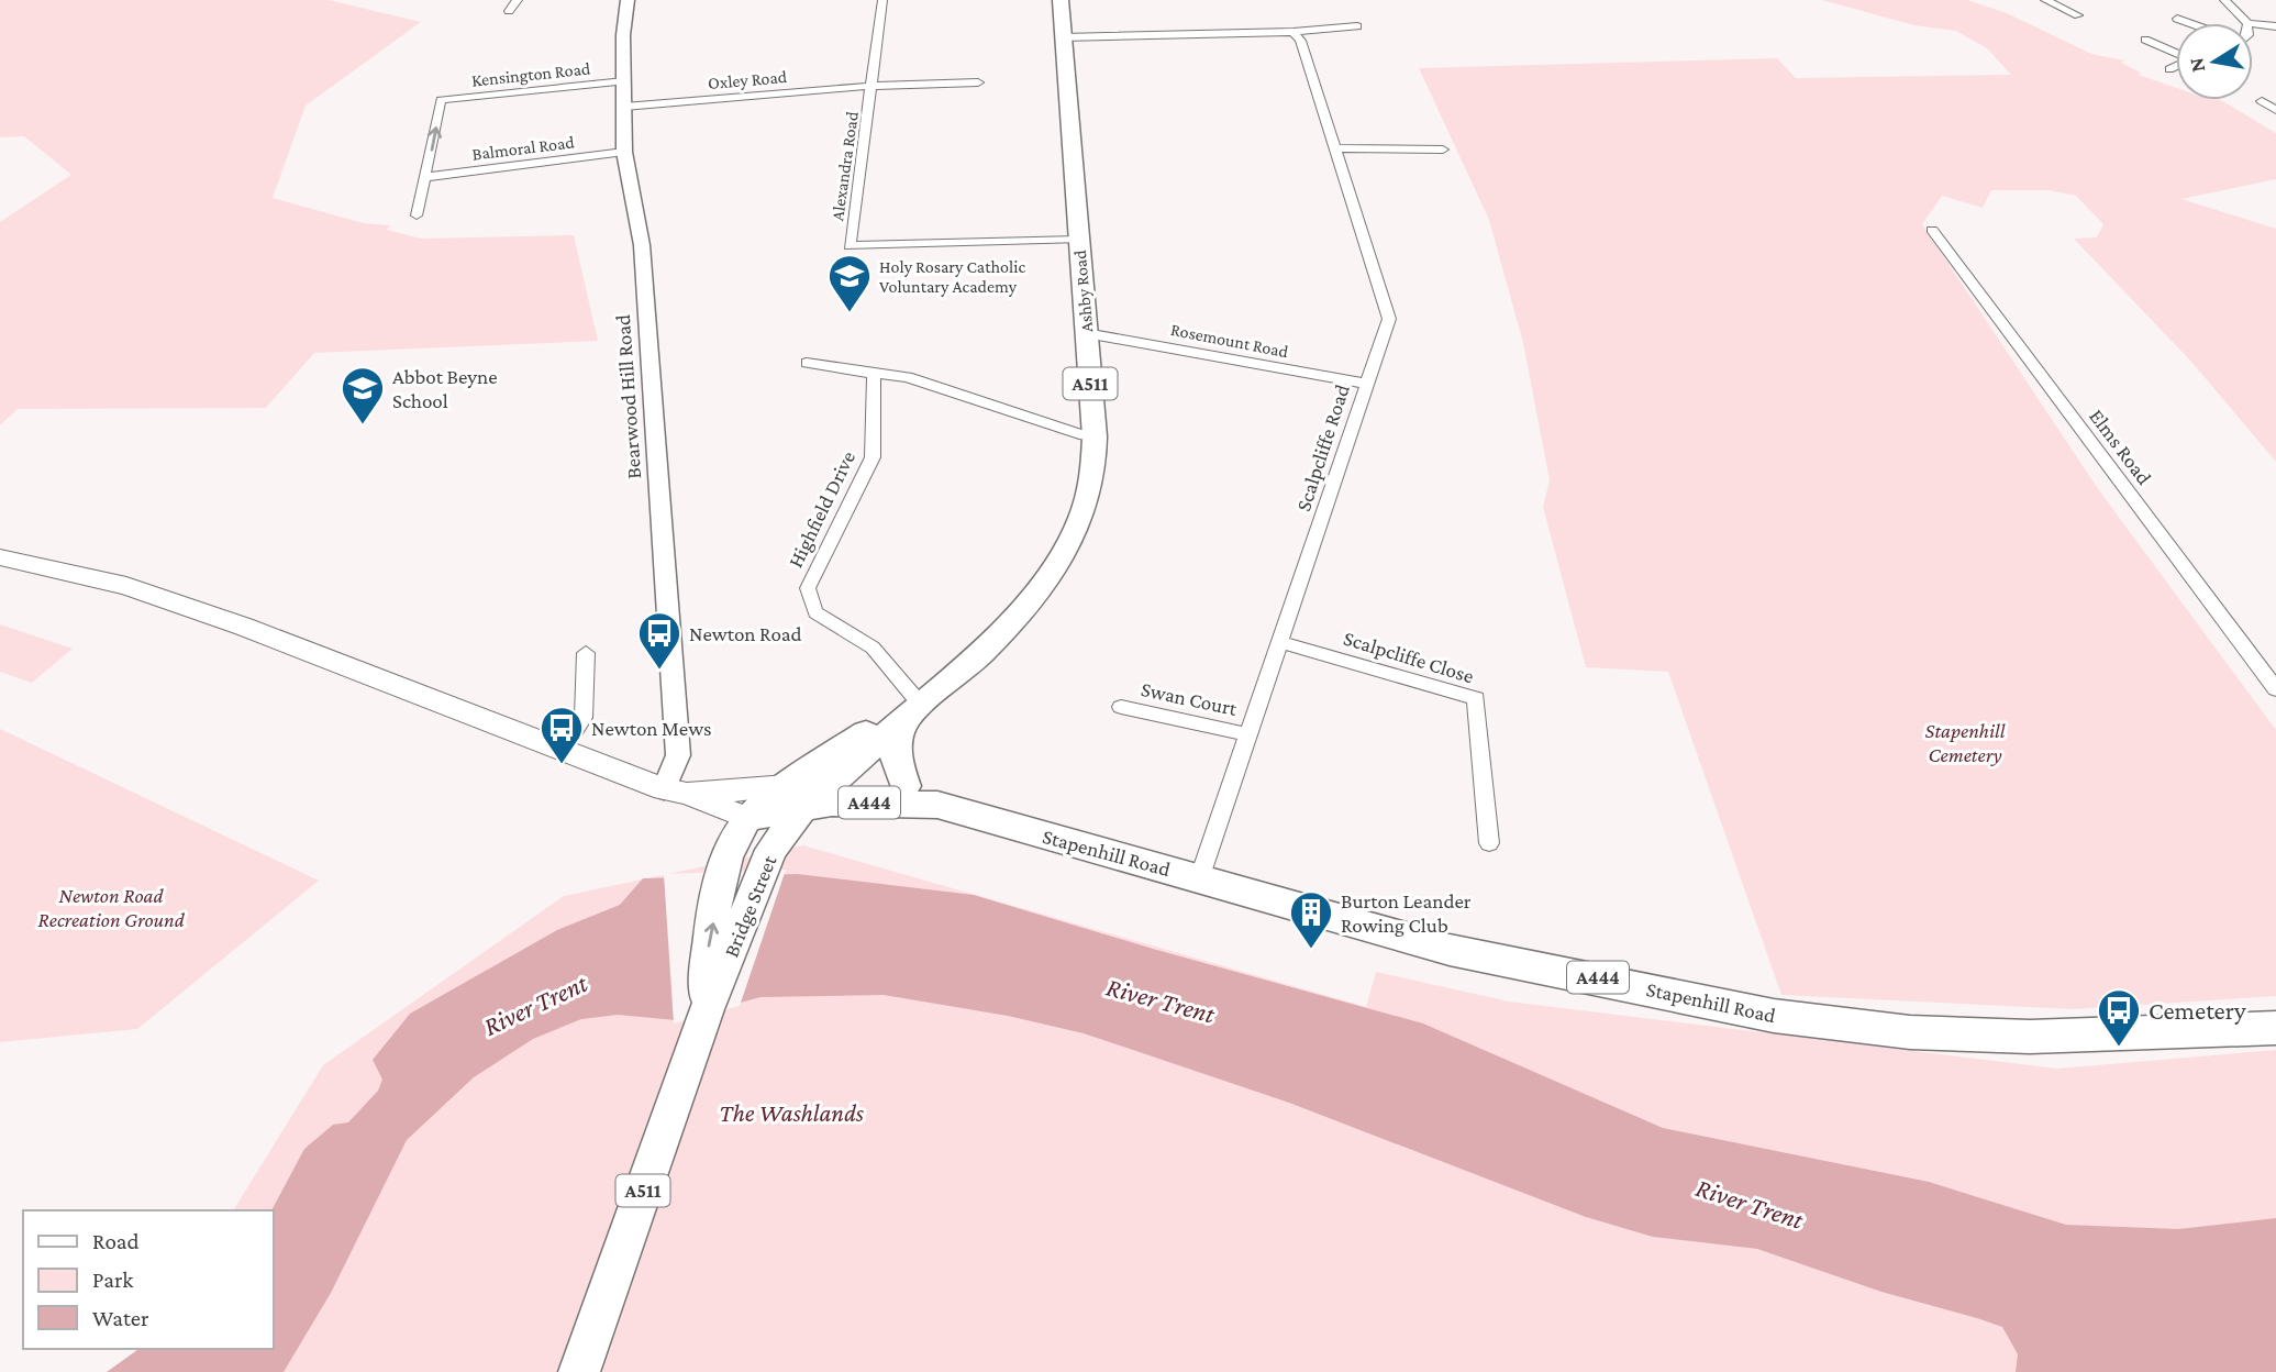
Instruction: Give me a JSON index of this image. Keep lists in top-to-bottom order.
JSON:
{
  "streets": {
    "highway": [
      "Ashby Road",
      "A511",
      "A444",
      "Stapenhill Road",
      "Bridge Street"
    ],
    "street": [
      "Kensington Road",
      "Oxley Road",
      "Balmoral Road",
      "Alexandra Road",
      "Rosemount Road",
      "Bearwood Hill Road",
      "Elms Road",
      "Scalpcliffe Road",
      "Highfield Drive",
      "Scalpcliffe Close",
      "Swan Court"
    ]
  },
  "crossings": [
    ["Kensington Road", "Balmoral Road"],
    ["Kensington Road", "Bearwood Hill Road"],
    ["Oxley Road", "Alexandra Road"],
    ["Oxley Road", "Bearwood Hill Road"],
    ["Balmoral Road", "Bearwood Hill Road"],
    ["Alexandra Road", "Ashby Road"],
    ["Ashby Road", "Rosemount Road"],
    ["Ashby Road", "A511"],
    ["Ashby Road", "Highfield Drive"],
    ["Ashby Road", "A444"],
    ["Rosemount Road", "Scalpcliffe Road"],
    ["A511", "Highfield Drive"],
    ["A511", "A444"],
    ["A511", "Bridge Street"],
    ["Scalpcliffe Road", "Scalpcliffe Close"],
    ["Scalpcliffe Road", "Swan Court"],
    ["Scalpcliffe Road", "Stapenhill Road"],
    ["Highfield Drive", "A444"],
    ["A444", "Stapenhill Road"],
    ["A444", "Bridge Street"]
  ],
  "one_way": ["Kensington Road"],
  "water": ["River Trent"],
  "parks": ["Stapenhill Cemetery", "Newton Road Recreation Ground", "The Washlands"],
  "places": {
    "school or university": ["Holy Rosary Catholic Voluntary Academy", "Abbot Beyne School"],
    "bus stop": ["Newton Road", "Newton Mews", "Cemetery"],
    "building": ["Burton Leander Rowing Club"]
  },
  "legend": ["Road", "Park", "Water"],
  "north": "left"
}
